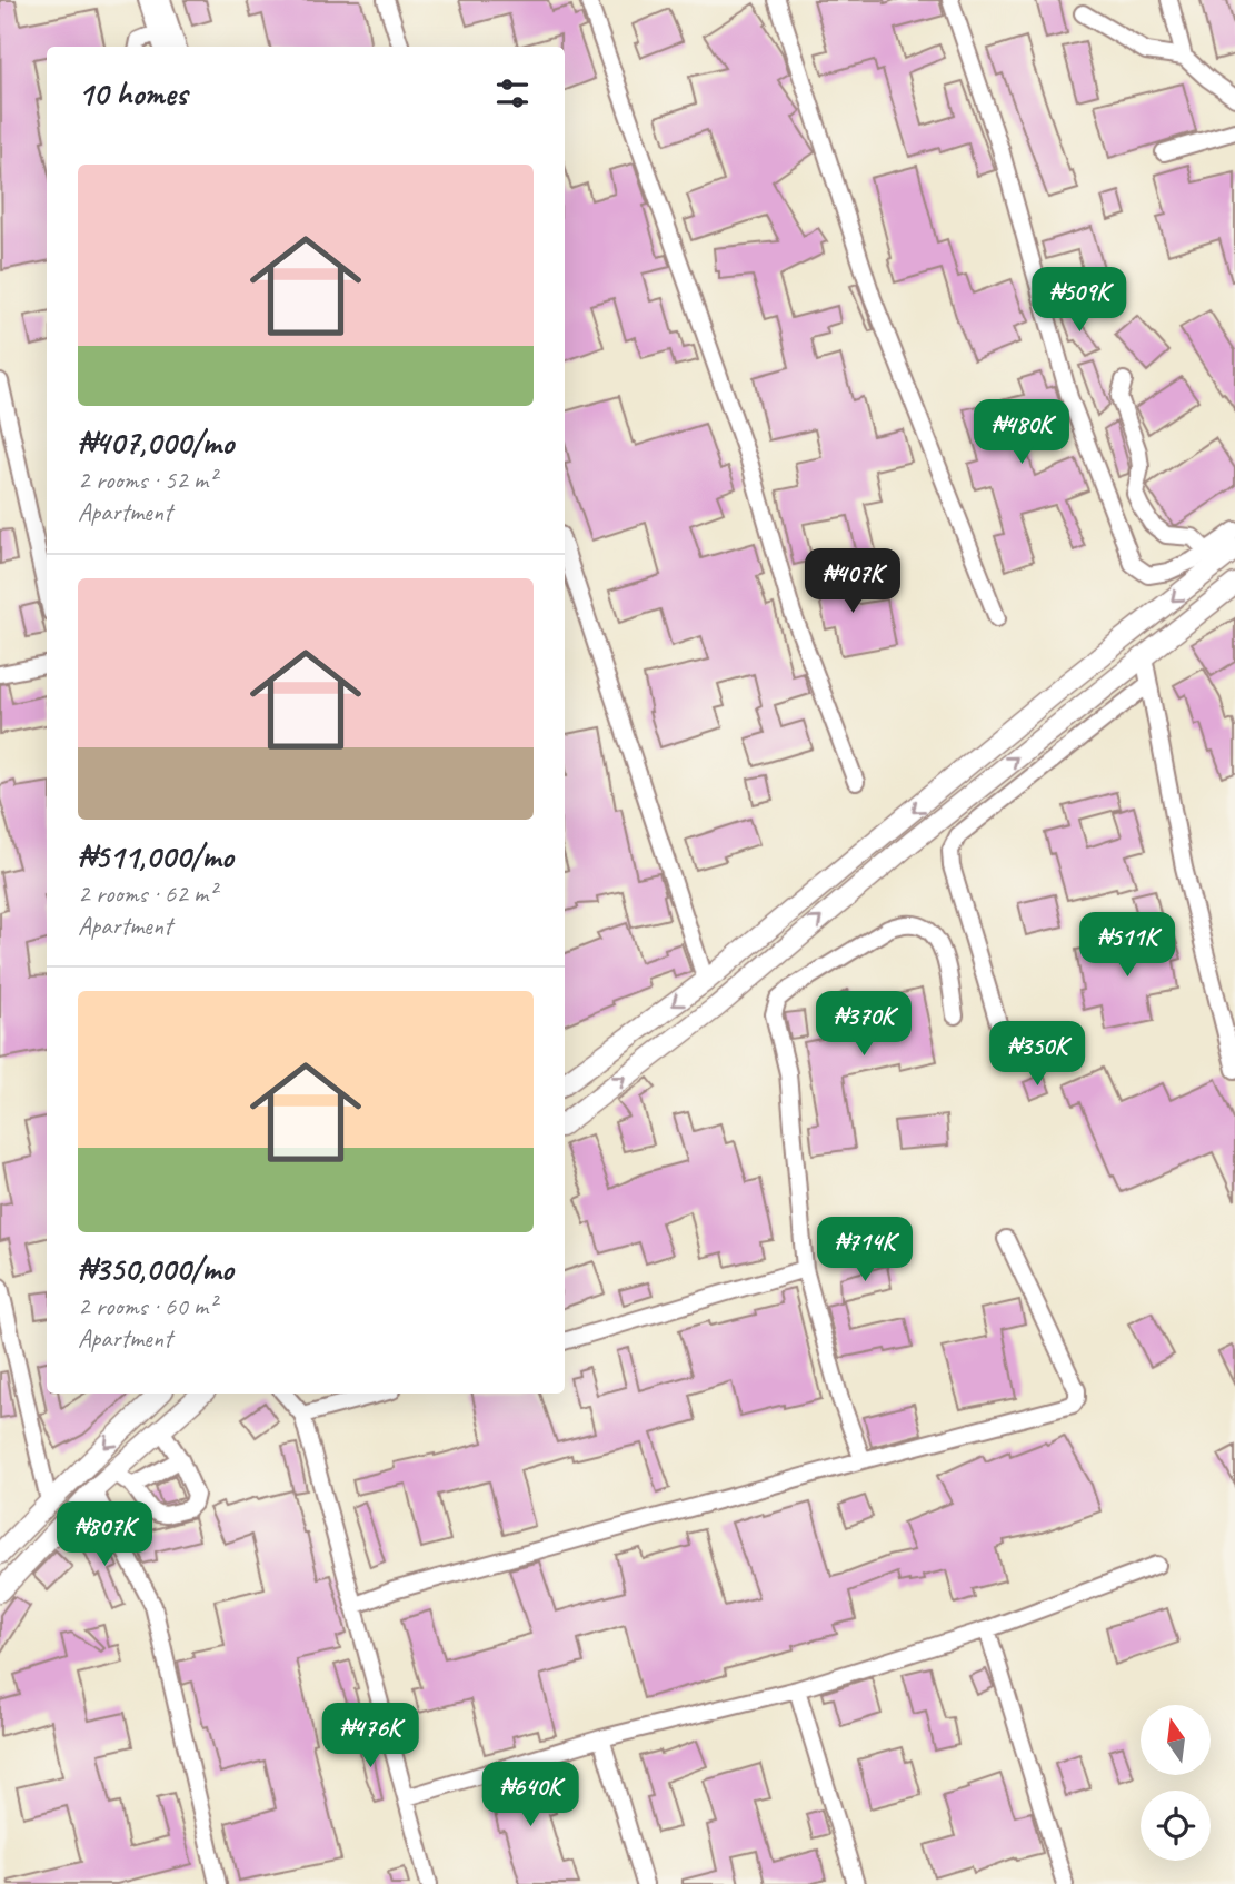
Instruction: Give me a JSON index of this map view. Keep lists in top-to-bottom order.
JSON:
{
  "north": "top",
  "page": {
    "heading": "10 homes",
    "list": [
      {
        "name": "₦407,000/mo",
        "note": "2 rooms · 52 m² · Apartment"
      },
      {
        "name": "₦511,000/mo",
        "note": "2 rooms · 62 m² · Apartment"
      },
      {
        "name": "₦350,000/mo",
        "note": "2 rooms · 60 m² · Apartment"
      }
    ],
    "price": [
      "₦509K",
      "₦480K",
      "₦407K",
      "₦511K",
      "₦370K",
      "₦350K",
      "₦714K",
      "₦807K",
      "₦476K",
      "₦640K"
    ]
  }
}
